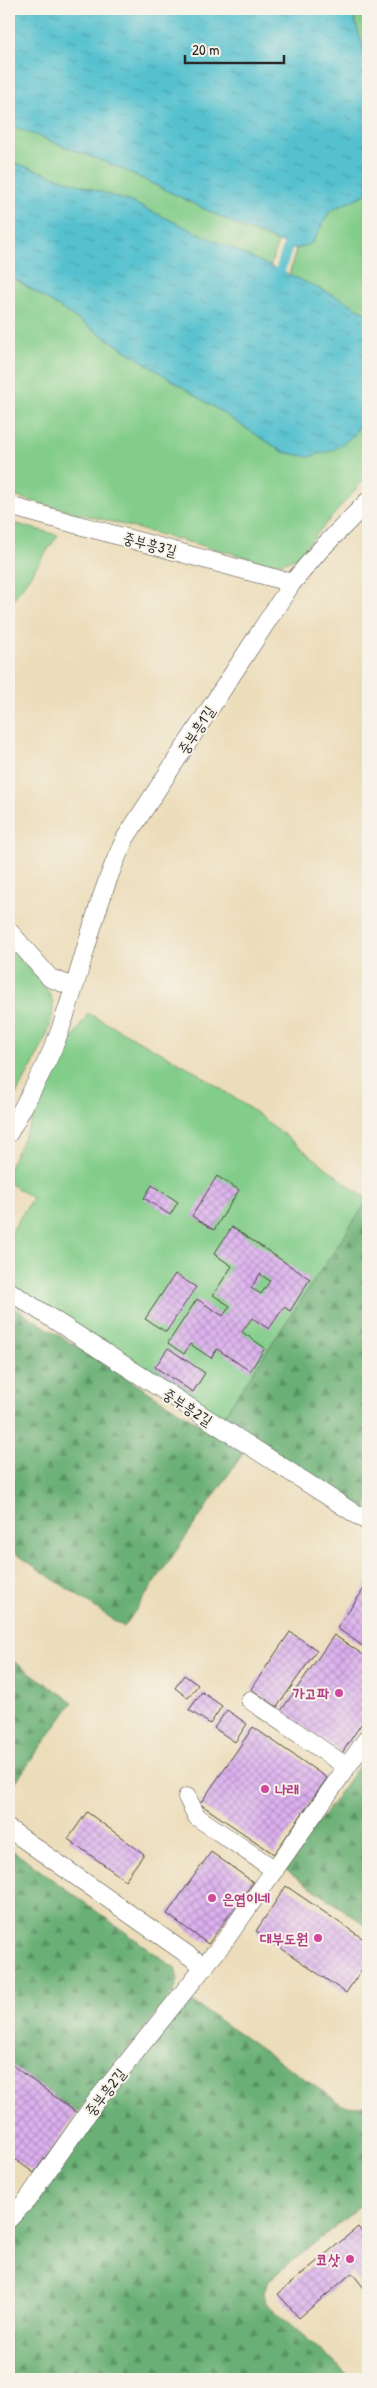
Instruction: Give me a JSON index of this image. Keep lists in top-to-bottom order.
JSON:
{
  "streets": {
    "lane": ["중부흥3길", "중부흥1길", "중부흥2길"]
  },
  "crossings": [
    ["중부흥3길", "중부흥1길"]
  ],
  "places": [
    "가고파",
    "나래",
    "은엽이네",
    "대부도원",
    "코삿"
  ],
  "scale_bar": "20 m"
}
